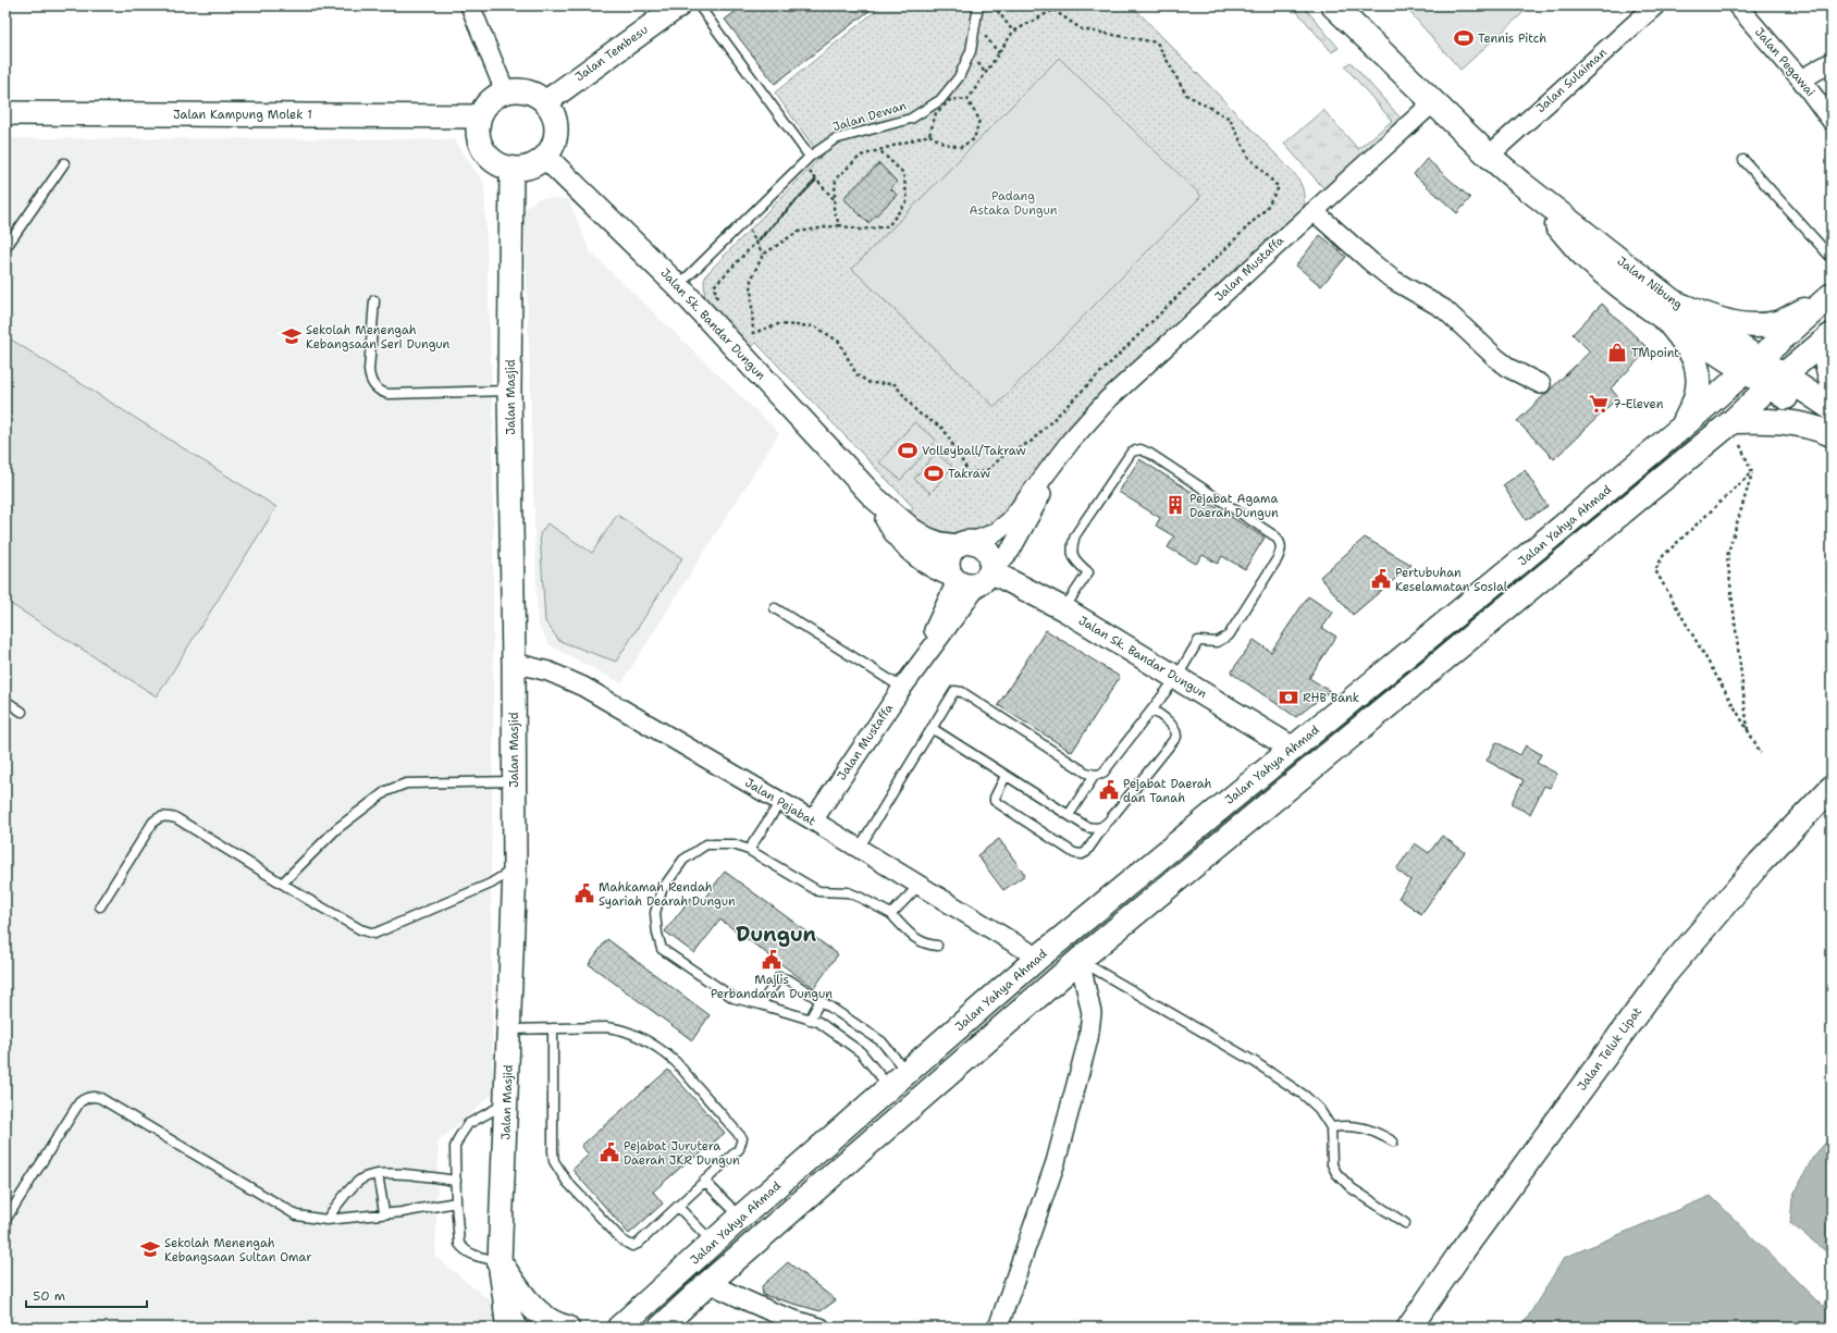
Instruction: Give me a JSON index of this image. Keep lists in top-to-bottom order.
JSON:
{
  "streets": {
    "main road": ["Jalan Nibung", "Jalan Yahya Ahmad", "Jalan Teluk Lipat"],
    "street": [
      "Jalan Tembesu",
      "Jalan Pegawai",
      "Jalan Sulaiman",
      "Jalan Kampung Molek 1",
      "Jalan Mustaffa",
      "Jalan Sk. Bandar Dungun",
      "Jalan Masjid",
      "Jalan Pejabat"
    ],
    "lane": ["Jalan Dewan"]
  },
  "crossings": [
    ["Jalan Tembesu", "Jalan Kampung Molek 1"],
    ["Jalan Tembesu", "Jalan Sk. Bandar Dungun"],
    ["Jalan Tembesu", "Jalan Masjid"],
    ["Jalan Sulaiman", "Jalan Nibung"],
    ["Jalan Kampung Molek 1", "Jalan Sk. Bandar Dungun"],
    ["Jalan Kampung Molek 1", "Jalan Masjid"],
    ["Jalan Dewan", "Jalan Sk. Bandar Dungun"],
    ["Jalan Mustaffa", "Jalan Nibung"],
    ["Jalan Mustaffa", "Jalan Sk. Bandar Dungun"],
    ["Jalan Mustaffa", "Jalan Pejabat"],
    ["Jalan Nibung", "Jalan Yahya Ahmad"],
    ["Jalan Sk. Bandar Dungun", "Jalan Masjid"],
    ["Jalan Sk. Bandar Dungun", "Jalan Yahya Ahmad"],
    ["Jalan Masjid", "Jalan Pejabat"],
    ["Jalan Yahya Ahmad", "Jalan Pejabat"]
  ],
  "districts": ["Dungun"],
  "parks": ["Padang Astaka Dungun"],
  "places": {
    "sports": ["Tennis Pitch", "Volleyball/Takraw", "Takraw"],
    "school or university": ["Sekolah Menengah Kebangsaan Seri Dungun", "Sekolah Menengah Kebangsaan Sultan Omar"],
    "shop": ["TMpoint"],
    "supermarket": ["7-Eleven"],
    "building": ["Pejabat Agama Daerah Dungun"],
    "public building": [
      "Pertubuhan Keselamatan Sosial",
      "Pejabat Daerah dan Tanah",
      "Mahkamah Rendah Syariah Dearah Dungun",
      "Majlis Perbandaran Dungun",
      "Pejabat Jurutera Daerah JKR Dungun"
    ],
    "bank": ["RHB Bank"]
  },
  "scale_bar": "50 m"
}
